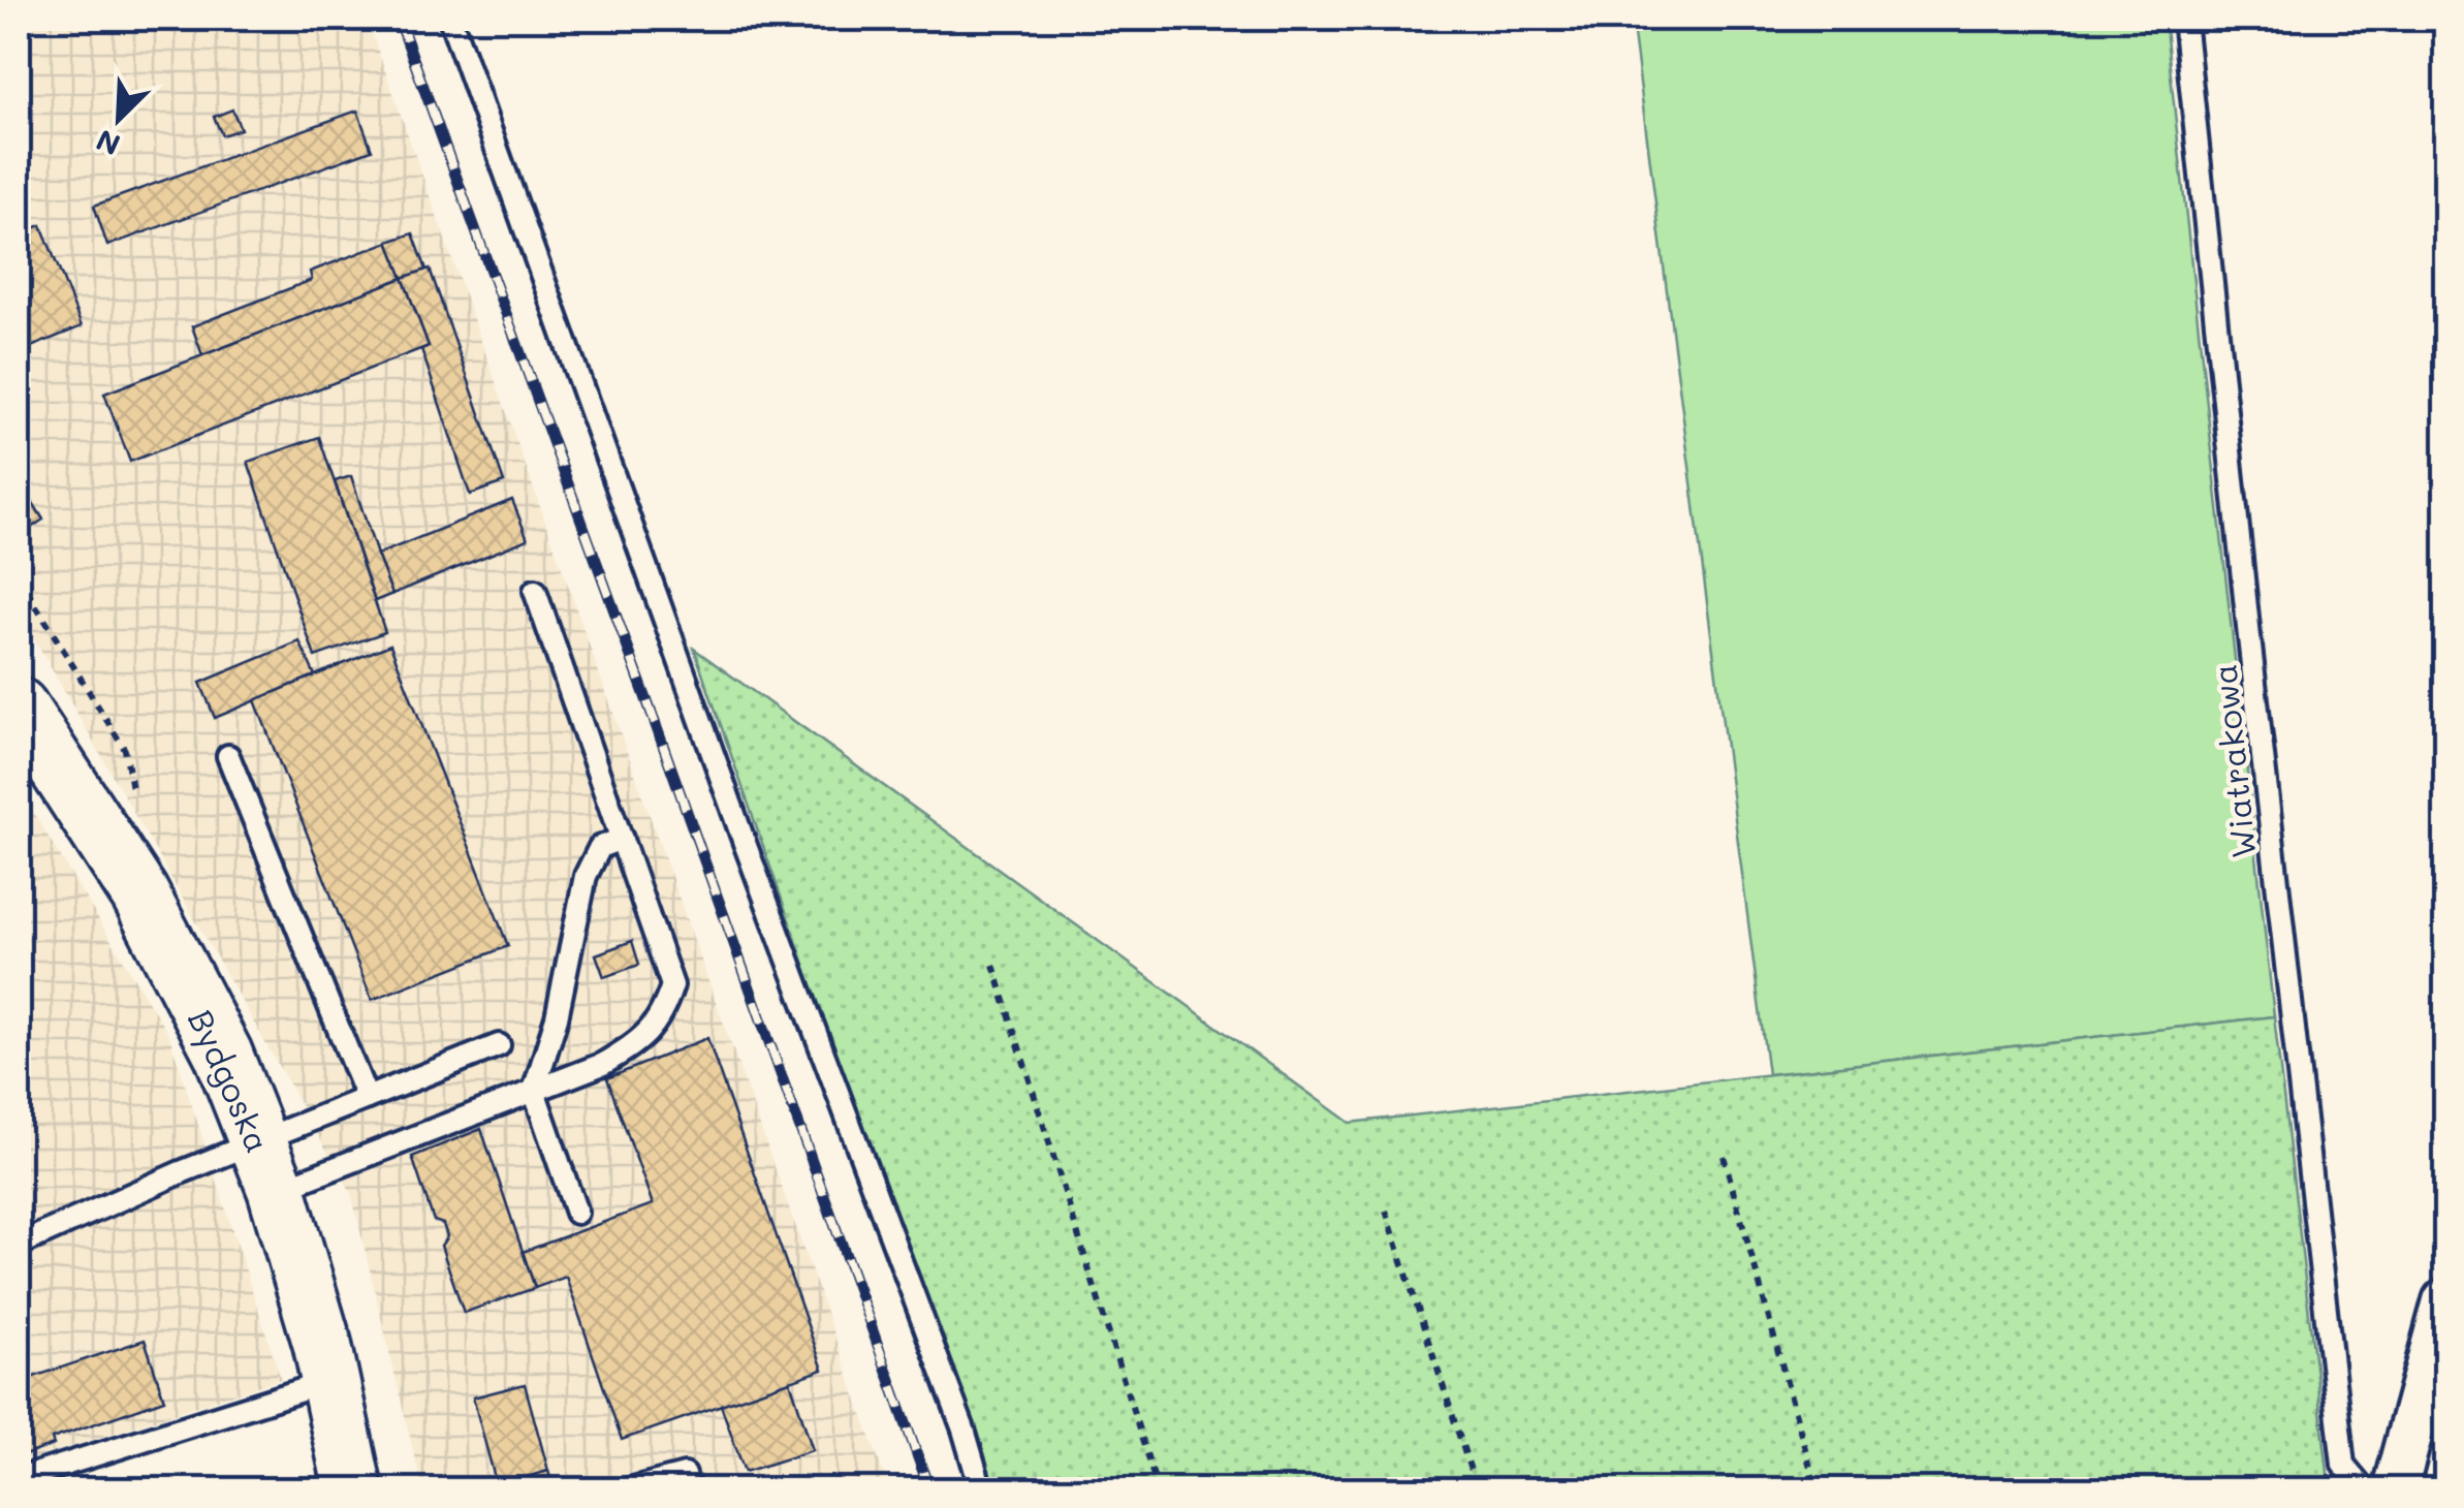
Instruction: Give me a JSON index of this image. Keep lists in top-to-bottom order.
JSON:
{
  "streets": {
    "street": ["Bydgoska"],
    "lane": ["Wiatrakowa"]
  },
  "north": "bottom left"
}
